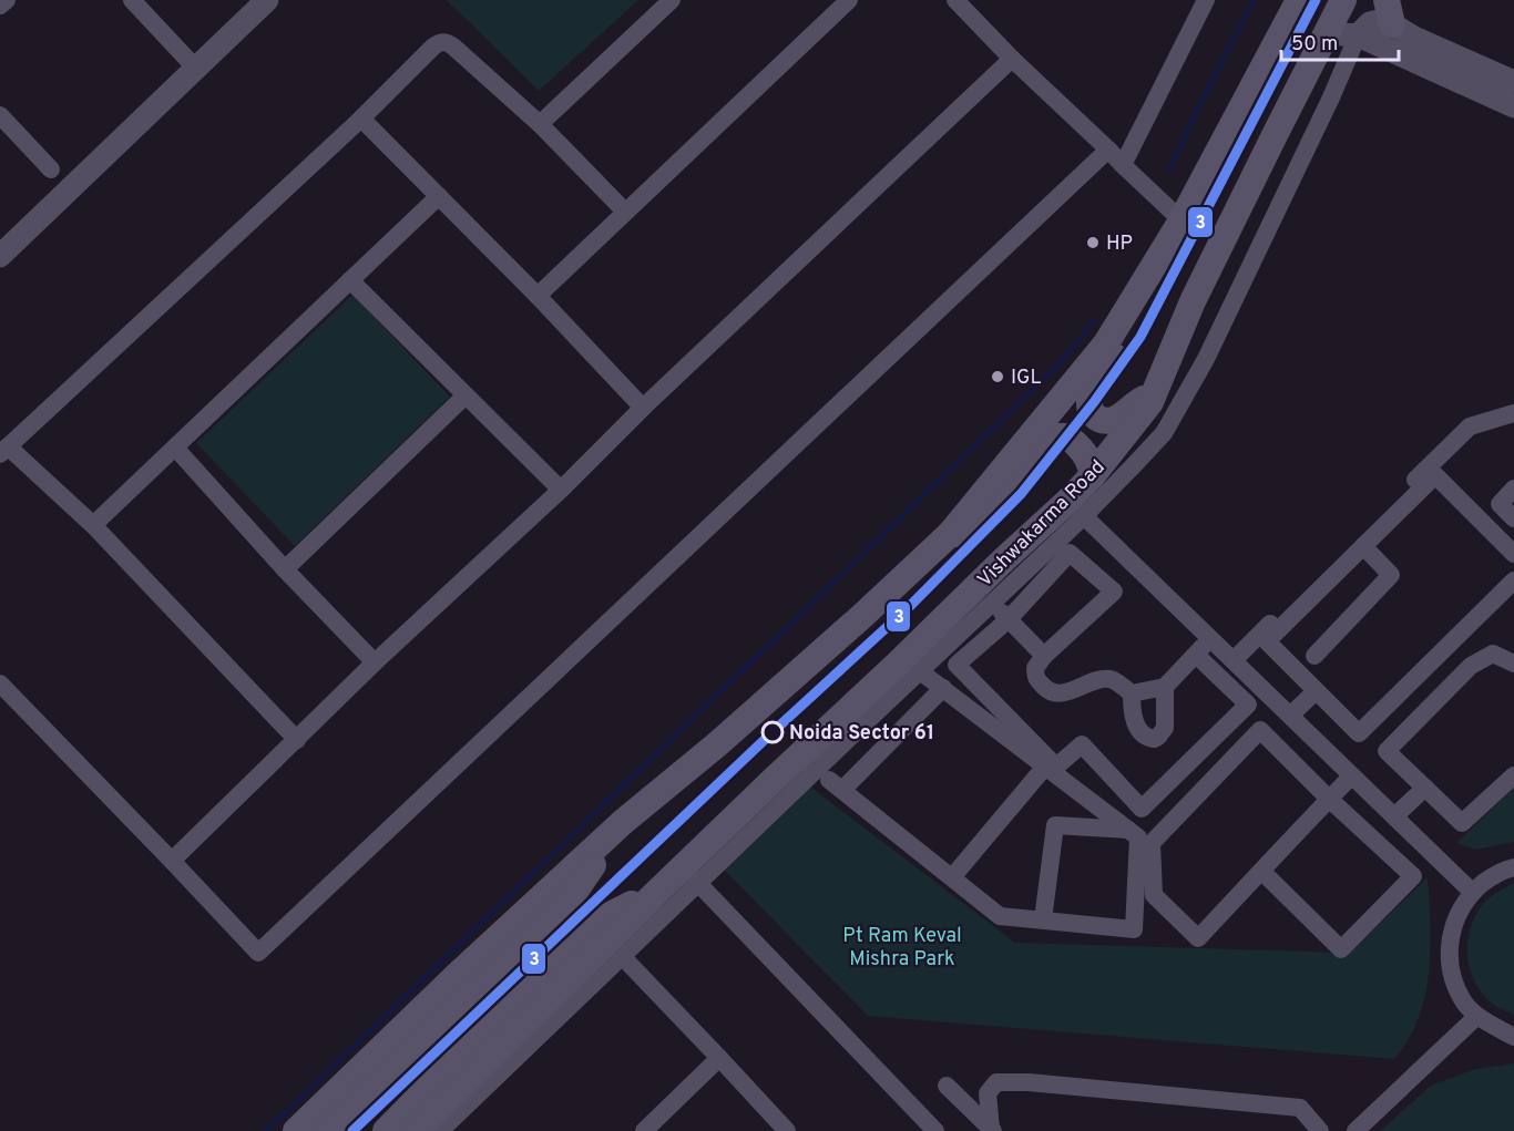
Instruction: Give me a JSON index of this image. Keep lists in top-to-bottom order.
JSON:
{
  "streets": {
    "main road": ["Vishwakarma Road"]
  },
  "parks": ["Pt Ram Keval Mishra Park"],
  "places": ["HP", "IGL", "Noida Sector 61"],
  "lines": ["transit line 3"],
  "scale_bar": "50 m"
}
